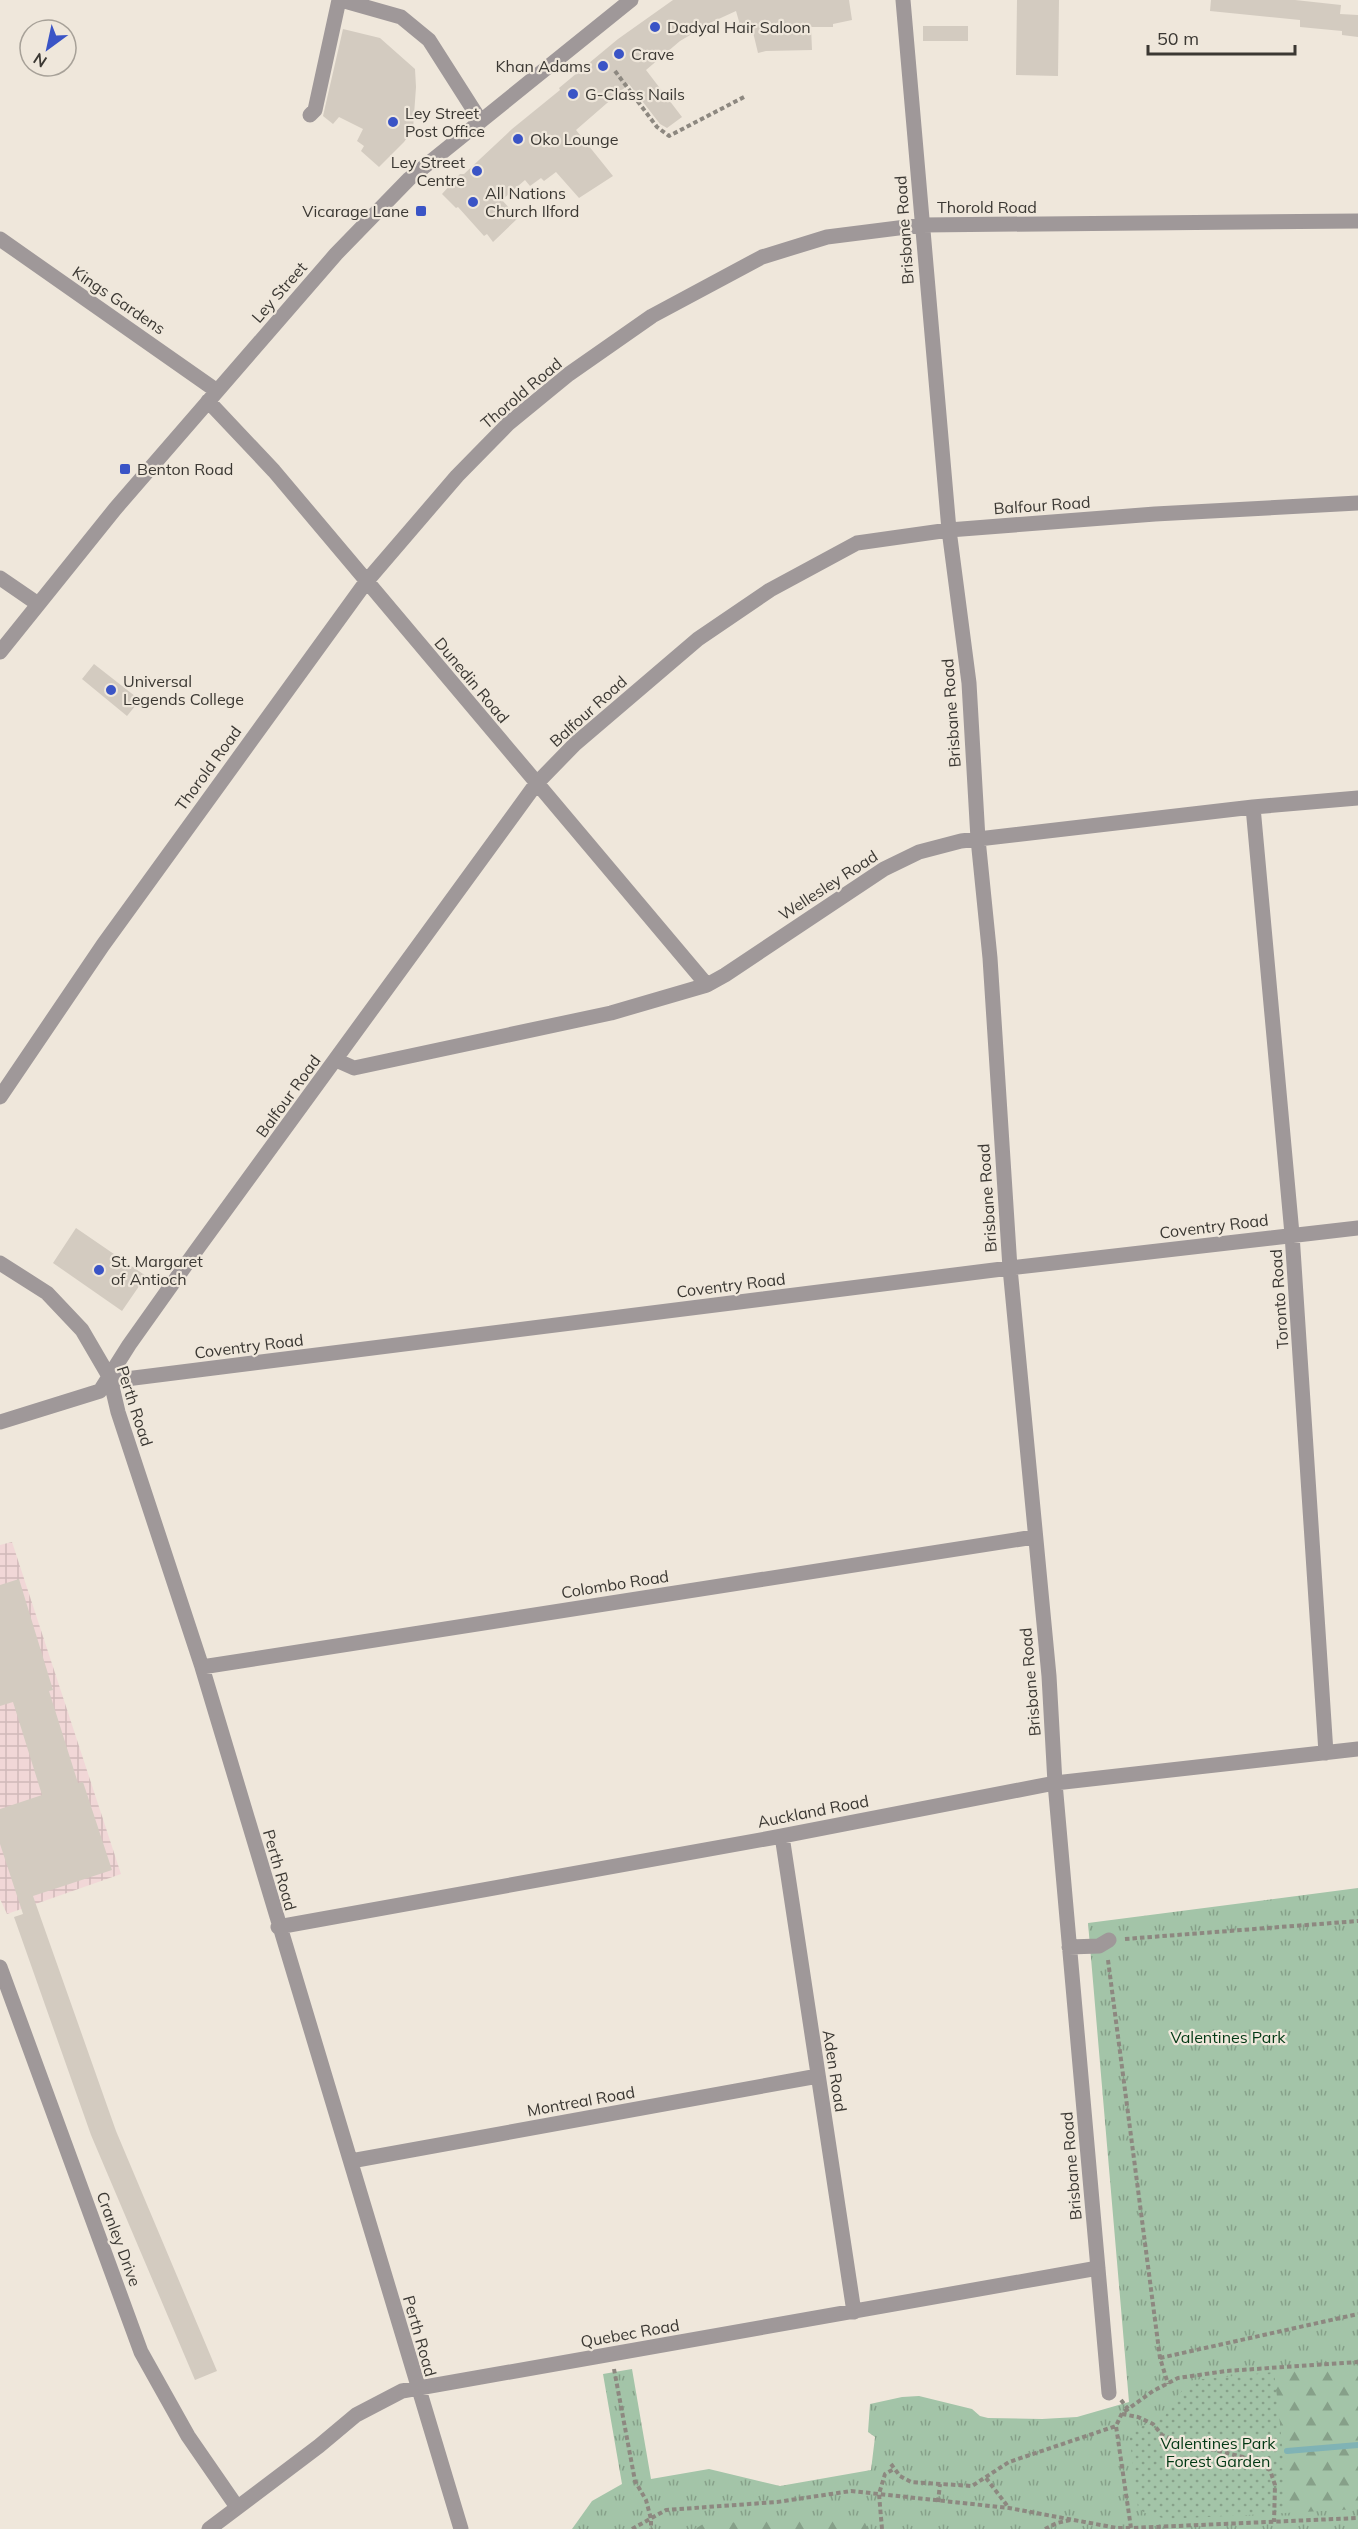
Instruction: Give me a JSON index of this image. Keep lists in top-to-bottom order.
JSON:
{
  "streets": {
    "street": [
      "Thorold Road",
      "Brisbane Road",
      "Ley Street",
      "Kings Gardens",
      "Balfour Road",
      "Dunedin Road",
      "Wellesley Road",
      "Coventry Road",
      "Toronto Road",
      "Perth Road",
      "Colombo Road",
      "Auckland Road",
      "Aden Road",
      "Montreal Road",
      "Cranley Drive",
      "Quebec Road"
    ]
  },
  "crossings": [
    ["Thorold Road", "Brisbane Road"],
    ["Thorold Road", "Dunedin Road"],
    ["Brisbane Road", "Balfour Road"],
    ["Brisbane Road", "Wellesley Road"],
    ["Brisbane Road", "Coventry Road"],
    ["Brisbane Road", "Colombo Road"],
    ["Brisbane Road", "Auckland Road"],
    ["Brisbane Road", "Quebec Road"],
    ["Ley Street", "Kings Gardens"],
    ["Ley Street", "Dunedin Road"],
    ["Kings Gardens", "Dunedin Road"],
    ["Balfour Road", "Dunedin Road"],
    ["Balfour Road", "Wellesley Road"],
    ["Balfour Road", "Coventry Road"],
    ["Balfour Road", "Perth Road"],
    ["Dunedin Road", "Wellesley Road"],
    ["Wellesley Road", "Toronto Road"],
    ["Coventry Road", "Toronto Road"],
    ["Coventry Road", "Perth Road"],
    ["Toronto Road", "Auckland Road"],
    ["Perth Road", "Colombo Road"],
    ["Perth Road", "Auckland Road"],
    ["Perth Road", "Montreal Road"],
    ["Perth Road", "Quebec Road"],
    ["Auckland Road", "Aden Road"],
    ["Aden Road", "Montreal Road"],
    ["Aden Road", "Quebec Road"],
    ["Cranley Drive", "Quebec Road"]
  ],
  "parks": ["Valentines Park", "Valentines Park Forest Garden"],
  "places": {
    "other": [
      "Dadyal Hair Saloon",
      "Crave",
      "Khan Adams",
      "G-Class Nails",
      "Ley Street Post Office",
      "Oko Lounge",
      "Ley Street Centre",
      "All Nations Church Ilford",
      "Universal Legends College",
      "St. Margaret of Antioch"
    ],
    "transit": ["Vicarage Lane", "Benton Road"]
  },
  "scale_bar": "50 m",
  "north": "bottom left"
}
